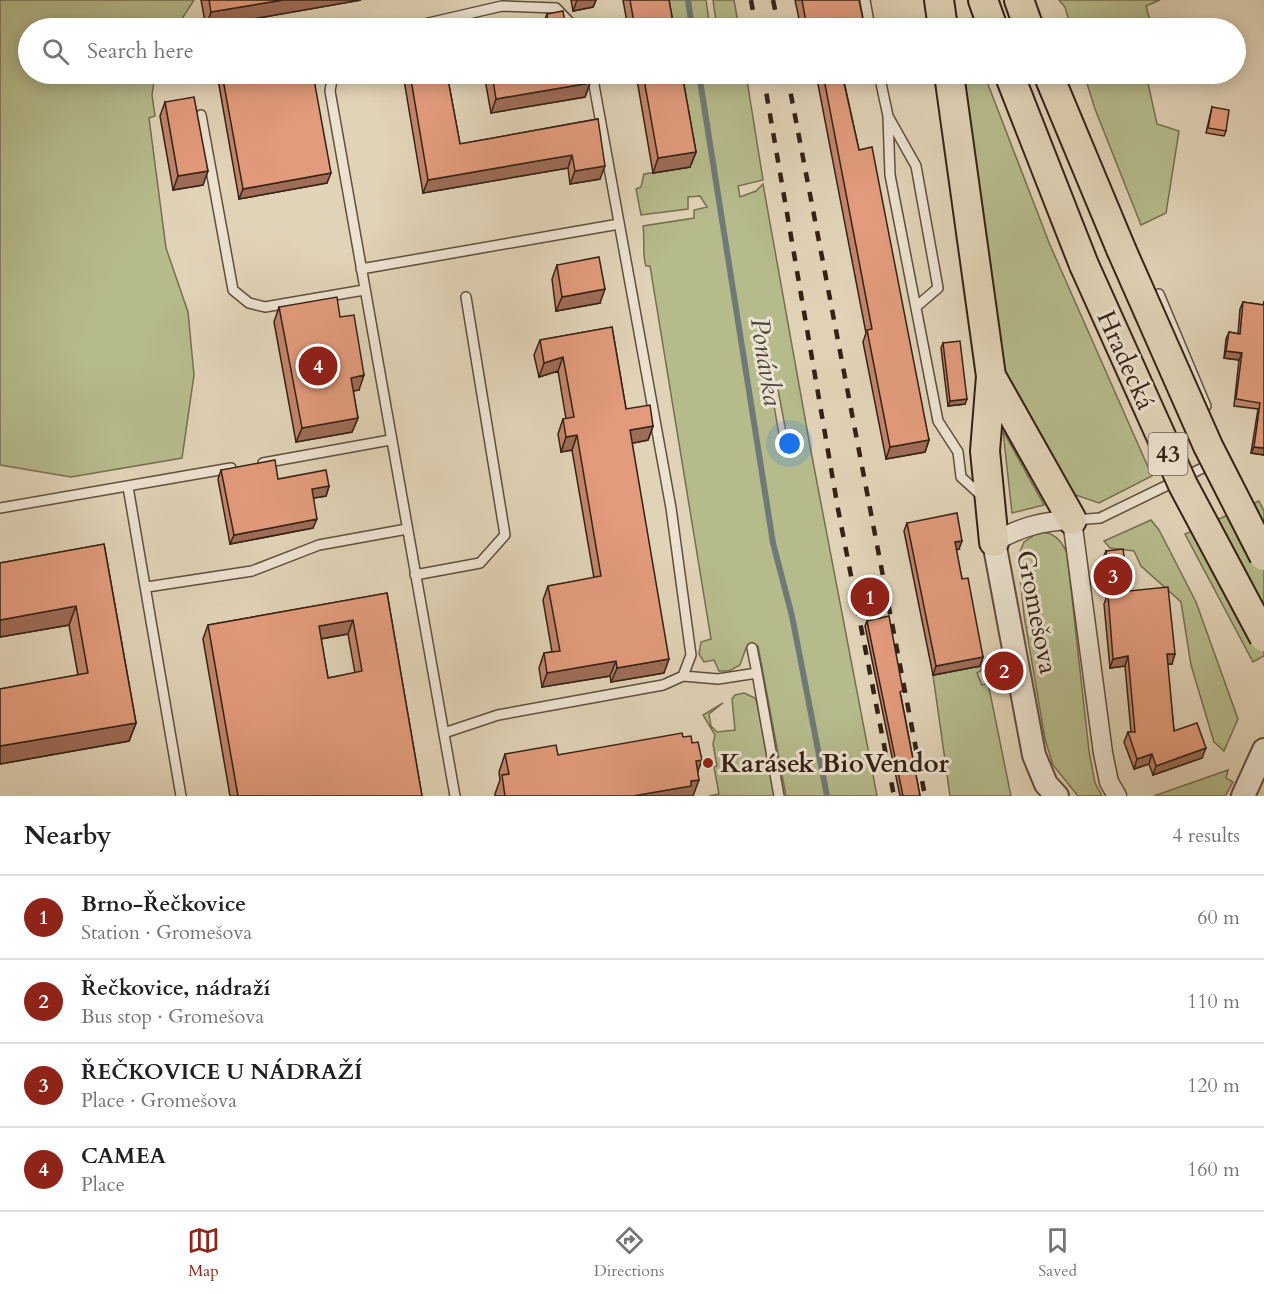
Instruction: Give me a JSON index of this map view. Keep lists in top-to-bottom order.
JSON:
{
  "streets": {
    "highway": ["Hradecká", "43"],
    "street": ["Gromešova"]
  },
  "water": ["Ponávka"],
  "places": ["Karásek BioVendor"],
  "page": {
    "search": "Search here",
    "pins": [
      "4",
      "3",
      "1",
      "2"
    ],
    "heading": ["Nearby", "4 results"],
    "list": [
      {
        "mark": "1",
        "name": "Brno-Řečkovice",
        "note": "Station · Gromešova",
        "value": "60 m"
      },
      {
        "mark": "2",
        "name": "Řečkovice, nádraží",
        "note": "Bus stop · Gromešova",
        "value": "110 m"
      },
      {
        "mark": "3",
        "name": "ŘEČKOVICE U NÁDRAŽÍ",
        "note": "Place · Gromešova",
        "value": "120 m"
      },
      {
        "mark": "4",
        "name": "CAMEA",
        "note": "Place",
        "value": "160 m"
      }
    ],
    "nav": ["Map", "Directions", "Saved"]
  }
}
